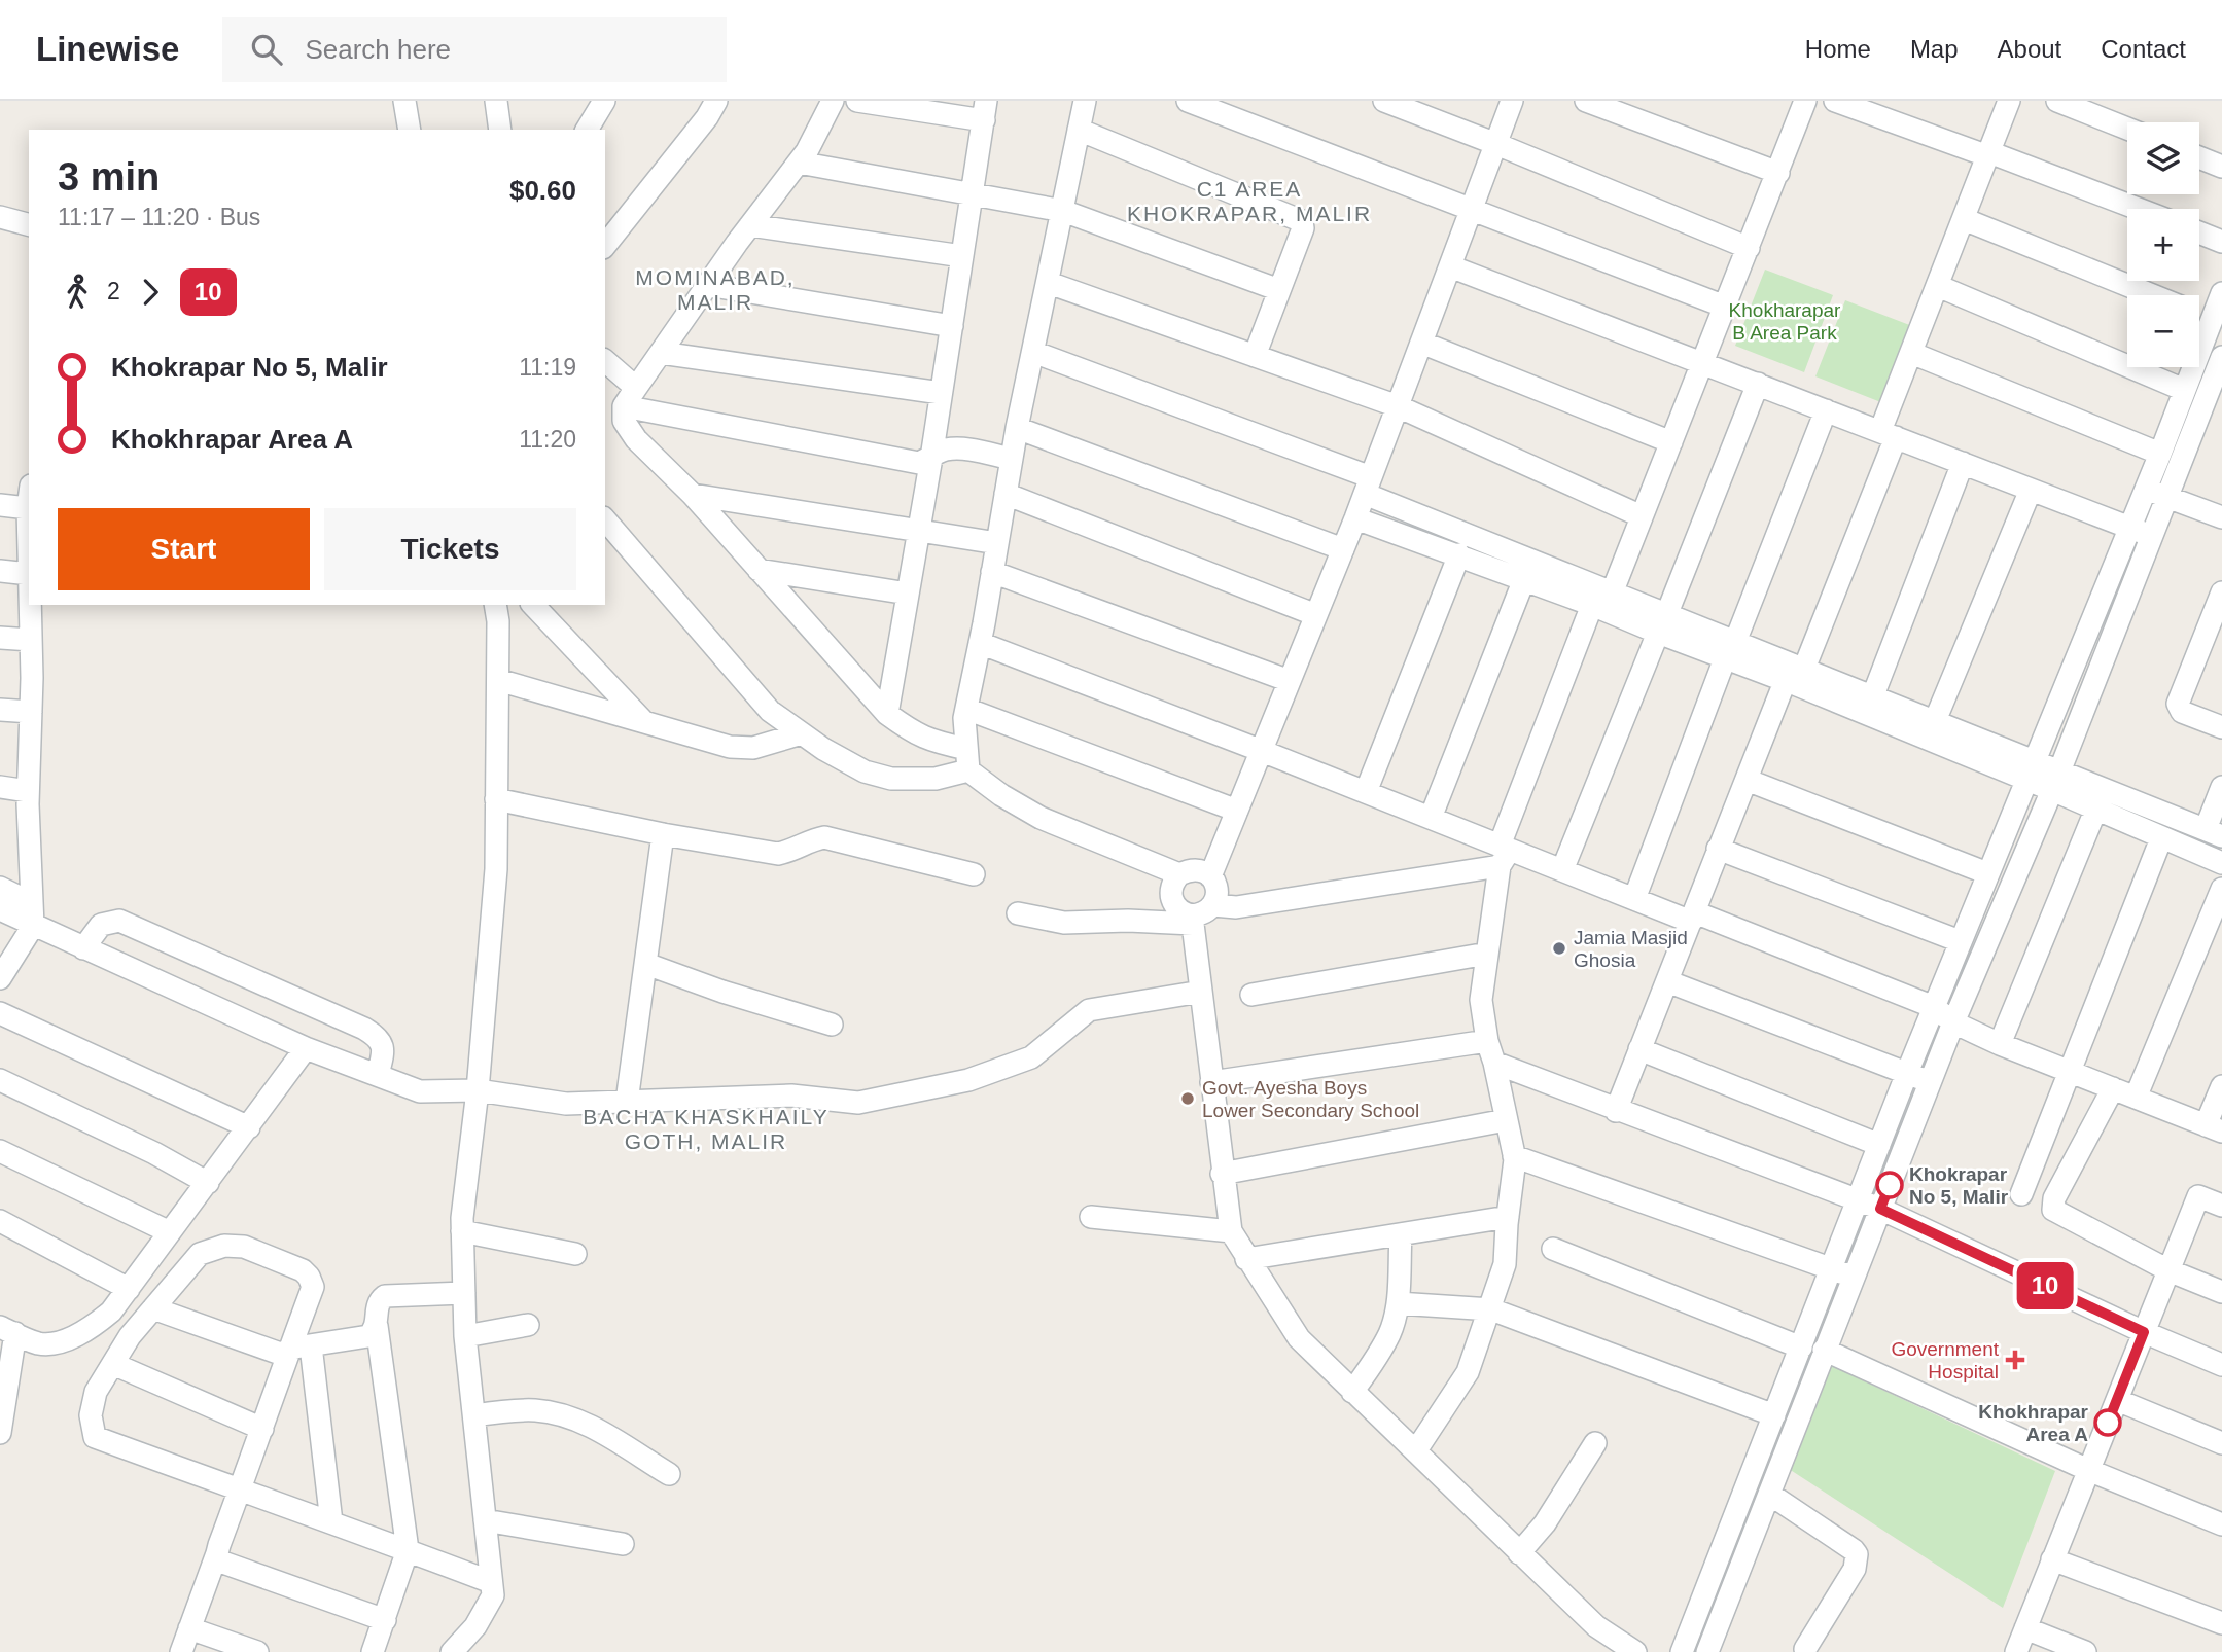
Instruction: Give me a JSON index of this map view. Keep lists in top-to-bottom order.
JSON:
{
  "districts": ["C1 AREA KHOKRAPAR, MALIR", "MOMINABAD, MALIR", "BACHA KHASKHAILY GOTH, MALIR"],
  "parks": ["Khokharapar B Area Park"],
  "places": {
    "other": [
      "Jamia Masjid Ghosia",
      "Govt. Ayesha Boys Lower Secondary School",
      "Khokrapar No 5, Malir",
      "Khokhrapar Area A"
    ],
    "health": ["Government Hospital"]
  },
  "lines": ["bus line 10"],
  "page": {
    "header": "Linewise",
    "search": "Search here",
    "nav": [
      "Home",
      "Map",
      "About",
      "Contact"
    ],
    "on_map": "10",
    "map_buttons": ["+", "−"],
    "heading": ["3 min", "11:17 – 11:20 · Bus", "$0.60"],
    "legs": ["2", "10"],
    "list": [
      {
        "name": "Khokrapar No 5, Malir",
        "value": "11:19"
      },
      {
        "name": "Khokhrapar Area A",
        "value": "11:20"
      }
    ],
    "buttons": ["Start", "Tickets"]
  }
}
